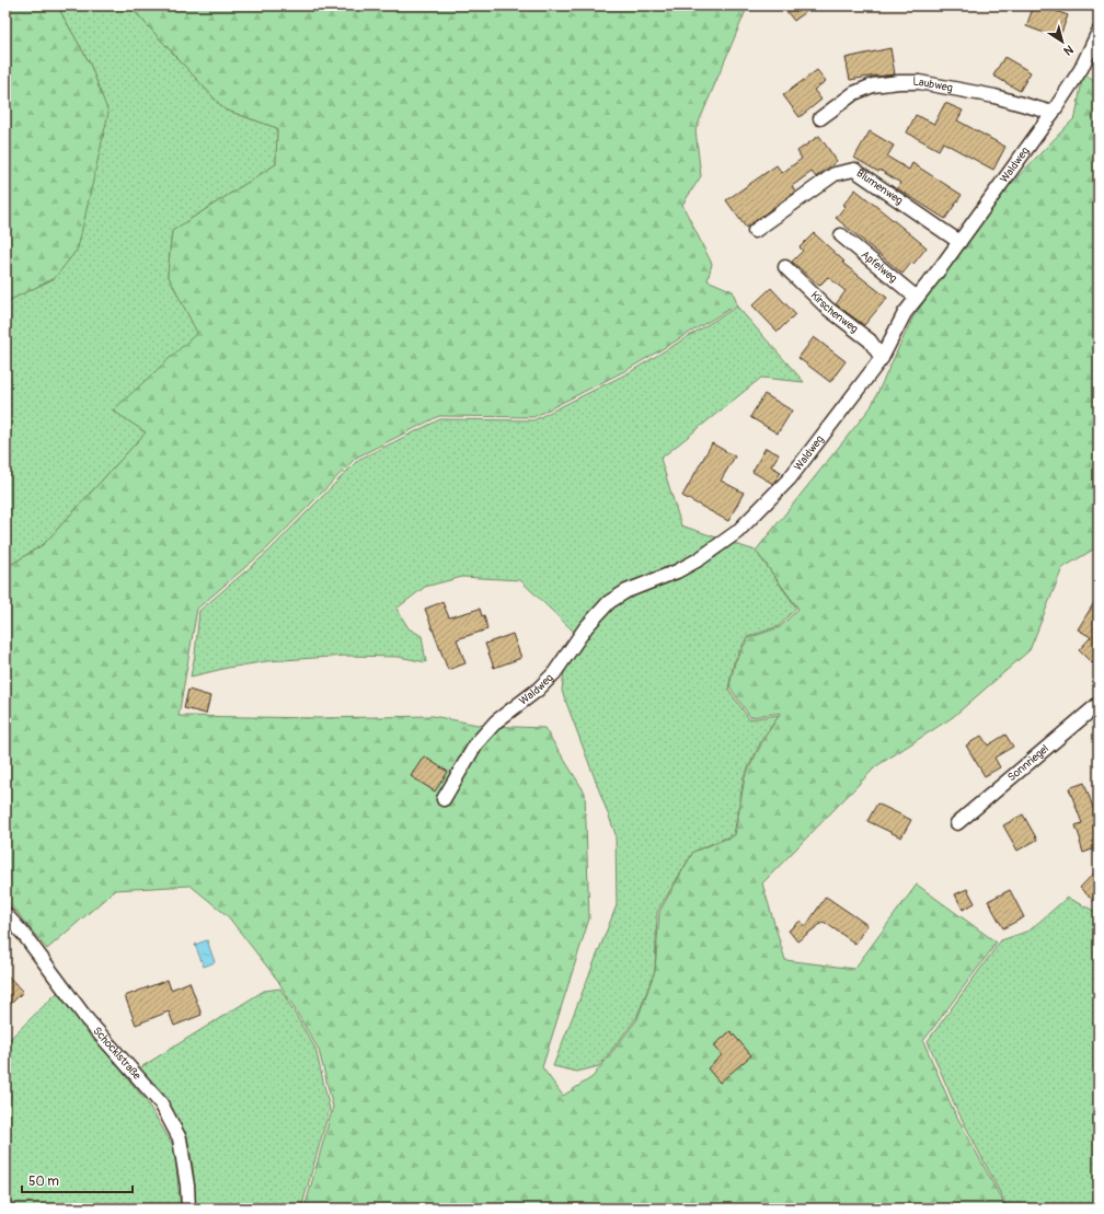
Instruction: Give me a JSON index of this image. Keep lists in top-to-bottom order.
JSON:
{
  "streets": {
    "street": [
      "Laubweg",
      "Waldweg",
      "Blumenweg",
      "Apfelweg",
      "Kirschenweg",
      "Sonnriegel",
      "Schöcklstraße"
    ]
  },
  "crossings": [
    ["Laubweg", "Waldweg"],
    ["Waldweg", "Blumenweg"],
    ["Waldweg", "Apfelweg"],
    ["Waldweg", "Kirschenweg"]
  ],
  "scale_bar": "50 m",
  "north": "bottom right"
}
